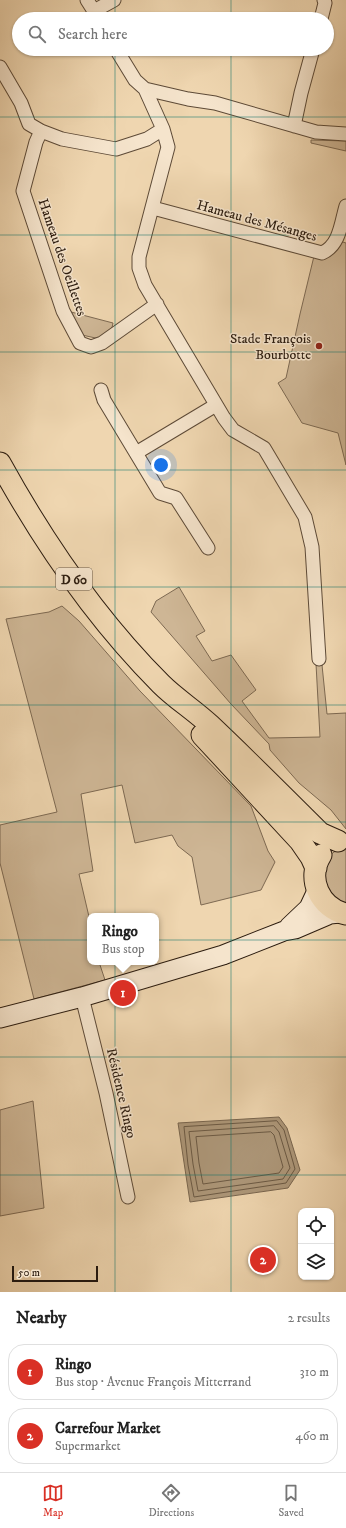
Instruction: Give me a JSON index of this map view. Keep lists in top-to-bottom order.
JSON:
{
  "streets": {
    "main road": ["D 60"],
    "street": ["Hameau des Mésanges", "Hameau des Oeillettes", "Résidence Ringo"]
  },
  "places": ["Stade François Bourbotte"],
  "scale_bar": "50 m",
  "page": {
    "search": "Search here",
    "popup": ["Ringo", "Bus stop"],
    "pins": ["1", "2"],
    "scale": "50 m",
    "heading": ["Nearby", "2 results"],
    "list": [
      {
        "mark": "1",
        "name": "Ringo",
        "note": "Bus stop · Avenue François Mitterrand",
        "value": "310 m"
      },
      {
        "mark": "2",
        "name": "Carrefour Market",
        "note": "Supermarket",
        "value": "460 m"
      }
    ],
    "nav": ["Map", "Directions", "Saved"]
  }
}
